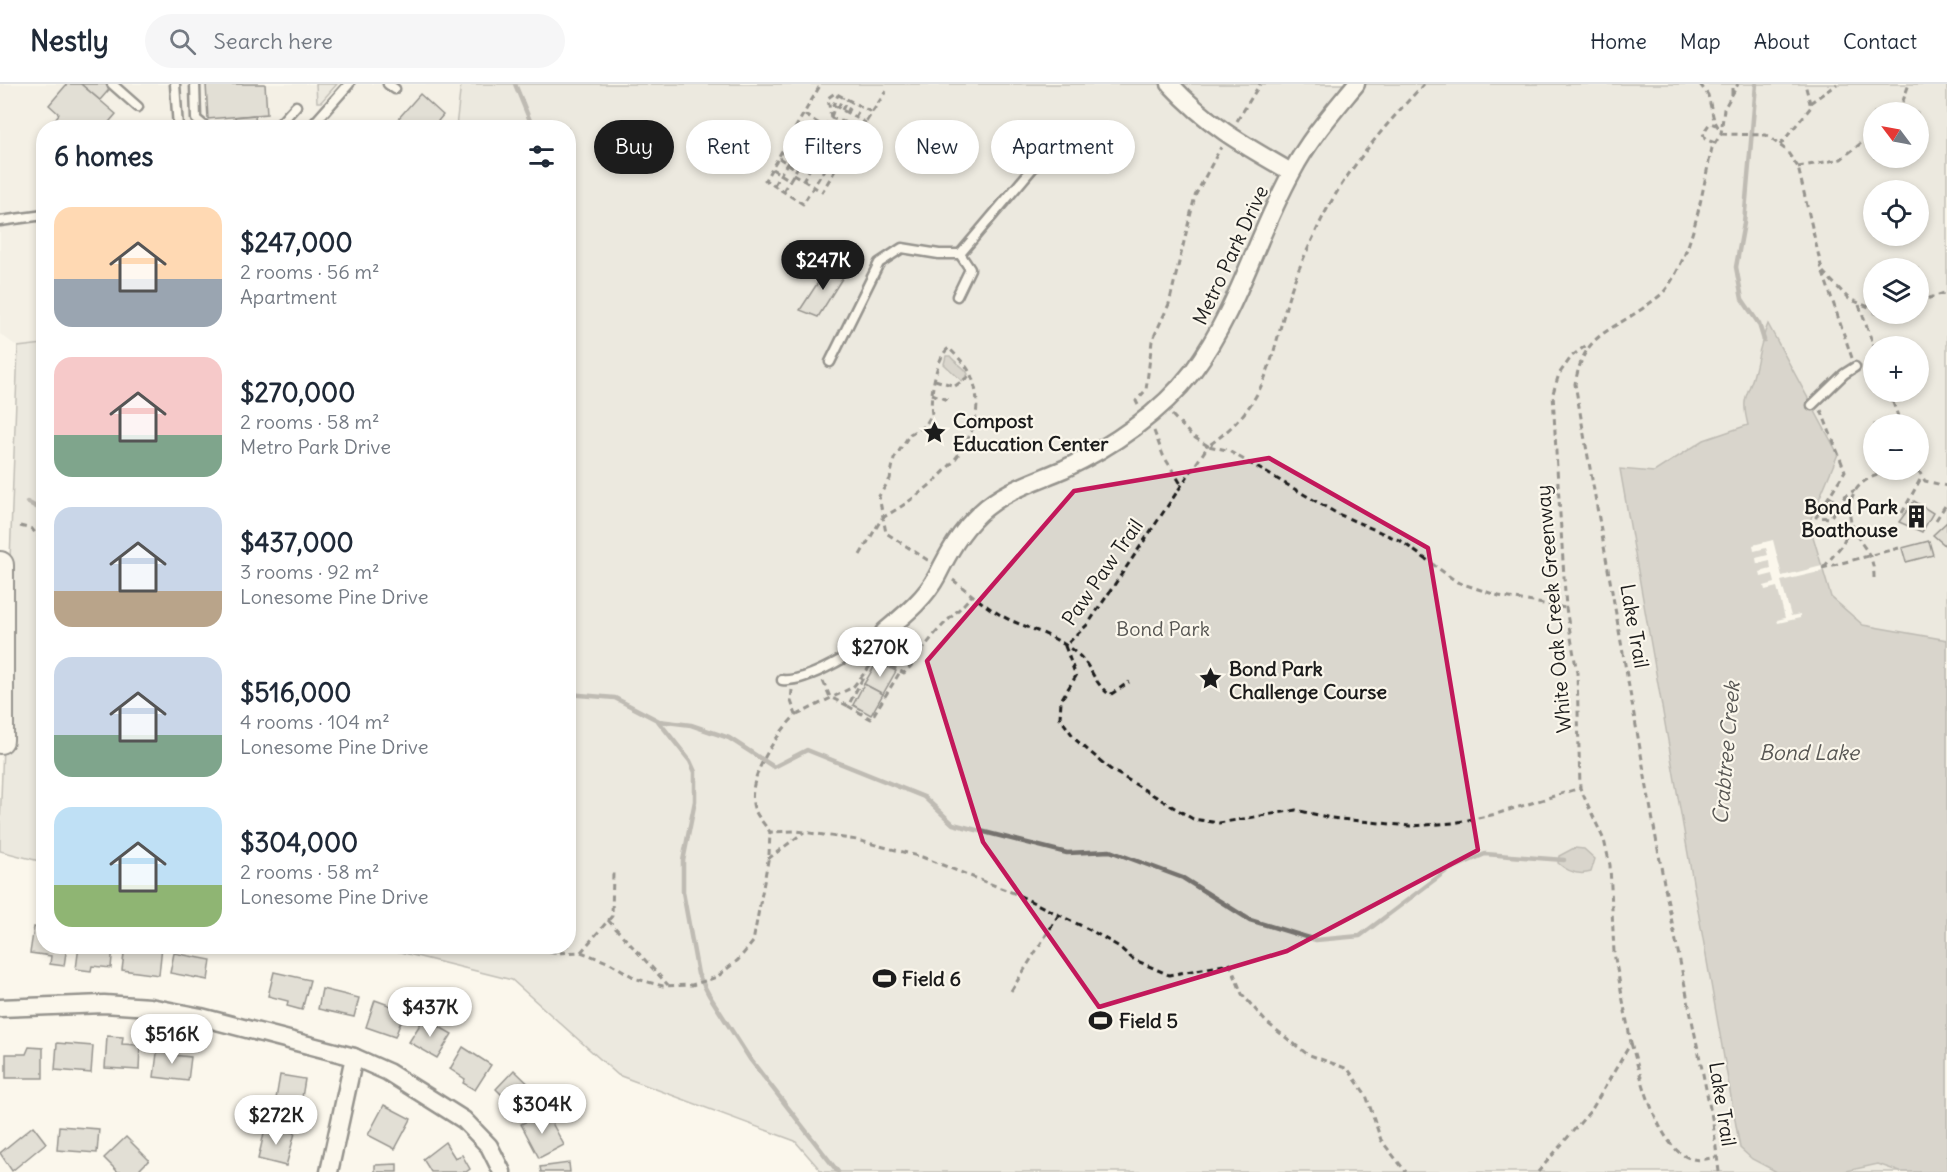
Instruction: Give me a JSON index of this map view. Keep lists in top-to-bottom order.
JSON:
{
  "streets": {
    "street": ["Metro Park Drive"],
    "path": ["Paw Paw Trail", "White Oak Creek Greenway", "Lake Trail"]
  },
  "crossings": [
    ["Paw Paw Trail", "White Oak Creek Greenway"],
    ["White Oak Creek Greenway", "Lake Trail"]
  ],
  "water": ["Bond Lake", "Crabtree Creek"],
  "parks": ["Bond Park"],
  "places": {
    "place": ["Compost Education Center", "Bond Park Challenge Course"],
    "building": ["Bond Park Boathouse"],
    "sports": ["Field 6", "Field 5"]
  },
  "north": "top left",
  "page": {
    "header": "Nestly",
    "search": "Search here",
    "nav": [
      "Home",
      "Map",
      "About",
      "Contact"
    ],
    "map_buttons": ["+", "−"],
    "chip": [
      "Buy",
      "Rent",
      "Filters",
      "New",
      "Apartment"
    ],
    "heading": "6 homes",
    "list": [
      {
        "name": "$247,000",
        "note": "2 rooms · 56 m² · Apartment"
      },
      {
        "name": "$270,000",
        "note": "2 rooms · 58 m² · Metro Park Drive"
      },
      {
        "name": "$437,000",
        "note": "3 rooms · 92 m² · Lonesome Pine Drive"
      },
      {
        "name": "$516,000",
        "note": "4 rooms · 104 m² · Lonesome Pine Drive"
      },
      {
        "name": "$304,000",
        "note": "2 rooms · 58 m² · Lonesome Pine Drive"
      }
    ],
    "price": [
      "$247K",
      "$270K",
      "$437K",
      "$516K",
      "$304K",
      "$272K"
    ]
  }
}
